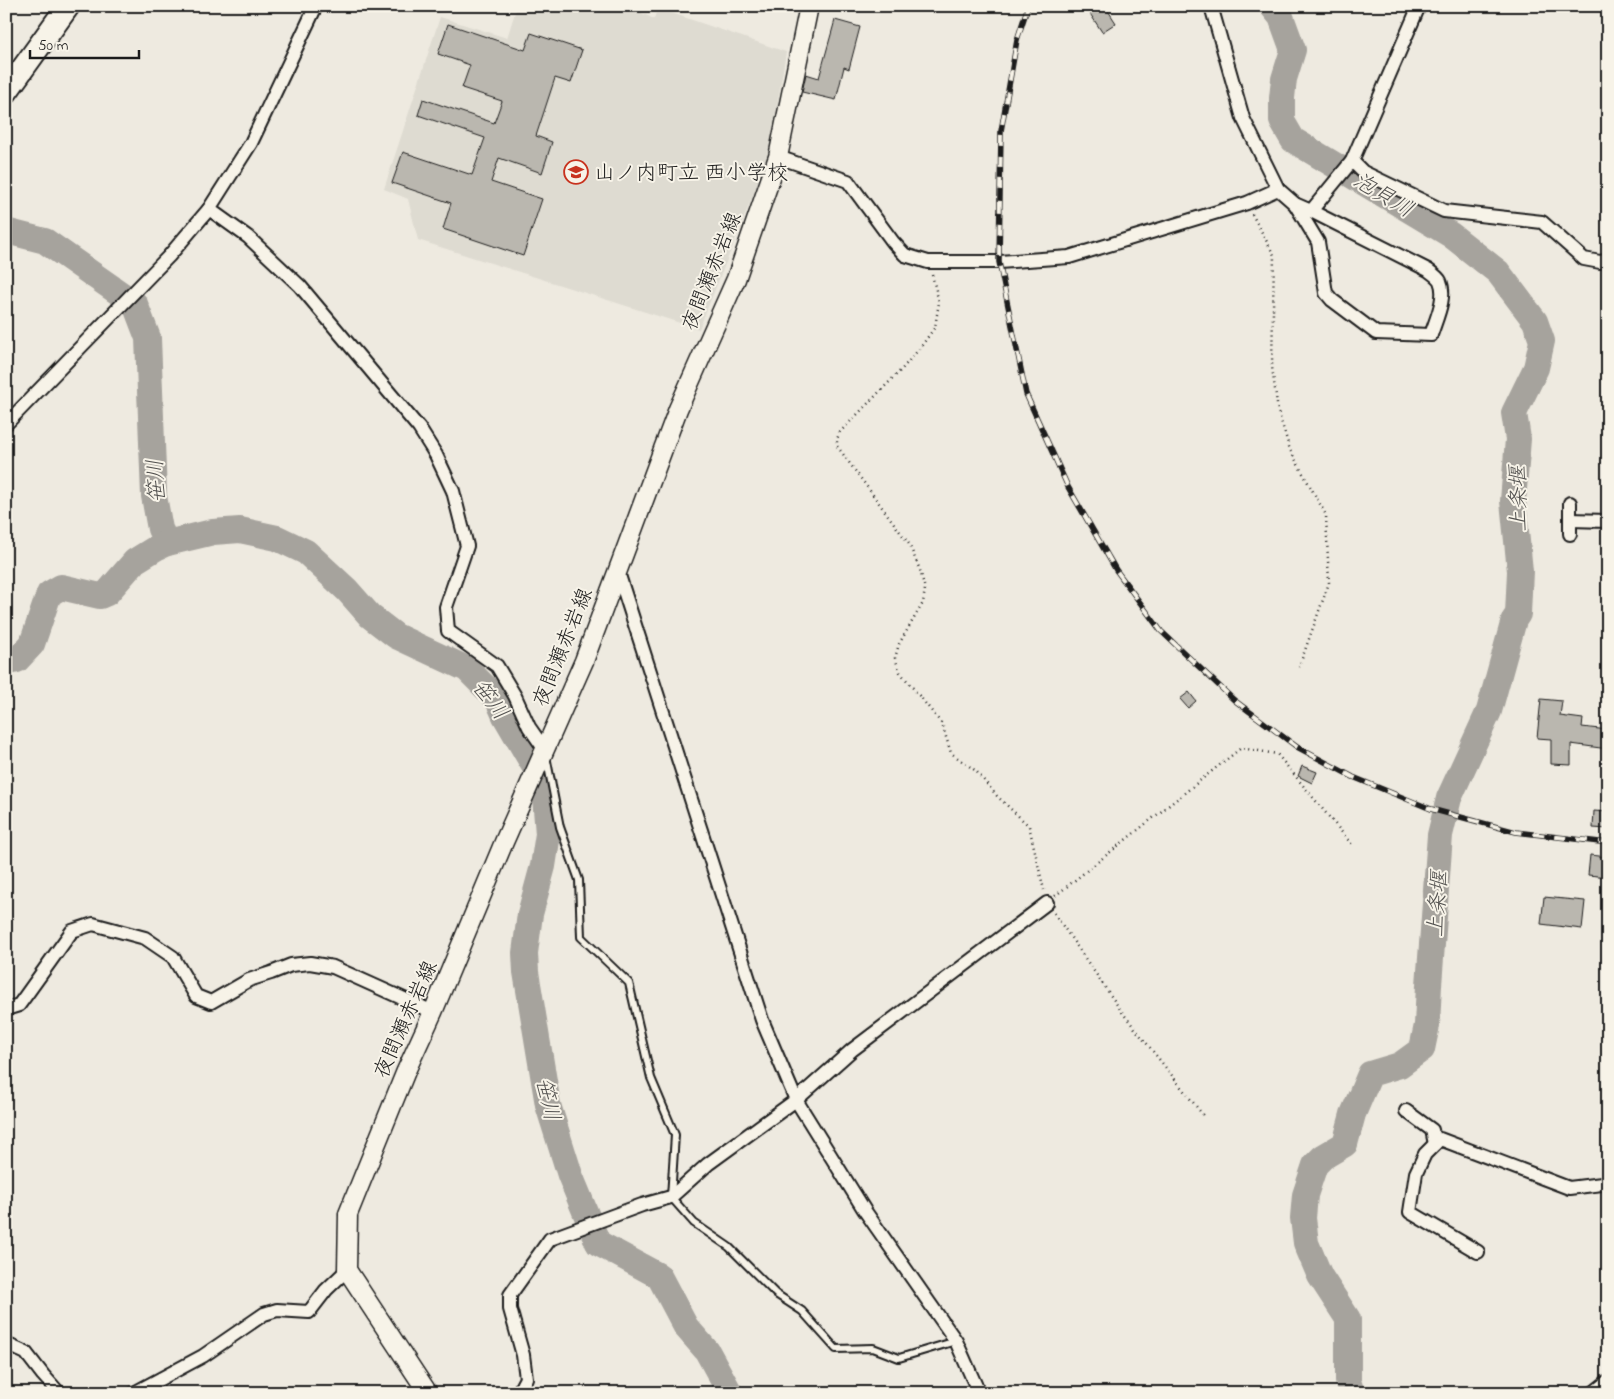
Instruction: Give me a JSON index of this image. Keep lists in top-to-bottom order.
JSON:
{
  "streets": {
    "main road": ["夜間瀬赤岩線"]
  },
  "water": ["泡貝川", "笹川", "上条堰"],
  "places": {
    "school or university": ["山ノ内町立 西小学校"]
  },
  "scale_bar": "50 m"
}
